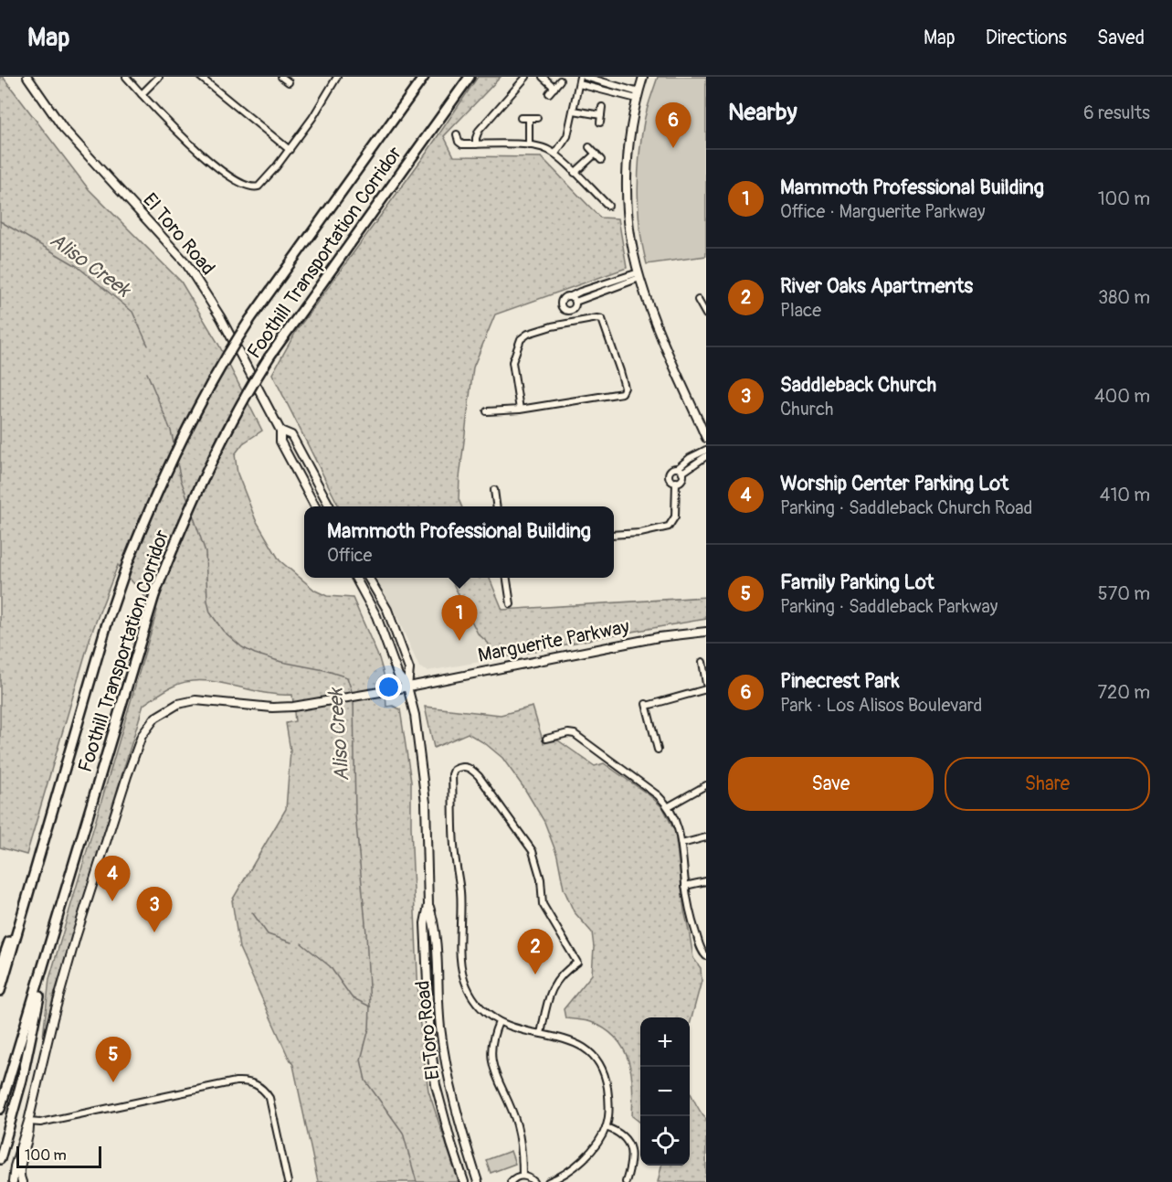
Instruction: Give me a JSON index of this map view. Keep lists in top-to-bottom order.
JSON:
{
  "streets": {
    "highway": ["Foothill Transportation Corridor"],
    "main road": ["El Toro Road", "Marguerite Parkway"]
  },
  "crossings": [
    ["El Toro Road", "Marguerite Parkway"]
  ],
  "water": ["Aliso Creek"],
  "scale_bar": "100 m",
  "page": {
    "header": "Map",
    "nav": ["Map", "Directions", "Saved"],
    "heading": ["Nearby", "6 results"],
    "pins": [
      "6",
      "1",
      "4",
      "3",
      "2",
      "5"
    ],
    "list": [
      {
        "mark": "1",
        "name": "Mammoth Professional Building",
        "note": "Office · Marguerite Parkway",
        "value": "100 m"
      },
      {
        "mark": "2",
        "name": "River Oaks Apartments",
        "note": "Place",
        "value": "380 m"
      },
      {
        "mark": "3",
        "name": "Saddleback Church",
        "note": "Church",
        "value": "400 m"
      },
      {
        "mark": "4",
        "name": "Worship Center Parking Lot",
        "note": "Parking · Saddleback Church Road",
        "value": "410 m"
      },
      {
        "mark": "5",
        "name": "Family Parking Lot",
        "note": "Parking · Saddleback Parkway",
        "value": "570 m"
      },
      {
        "mark": "6",
        "name": "Pinecrest Park",
        "note": "Park · Los Alisos Boulevard",
        "value": "720 m"
      }
    ],
    "popup": ["Mammoth Professional Building", "Office"],
    "buttons": ["Save", "Share"],
    "map_buttons": ["+", "−"],
    "scale": "100 m"
  }
}
